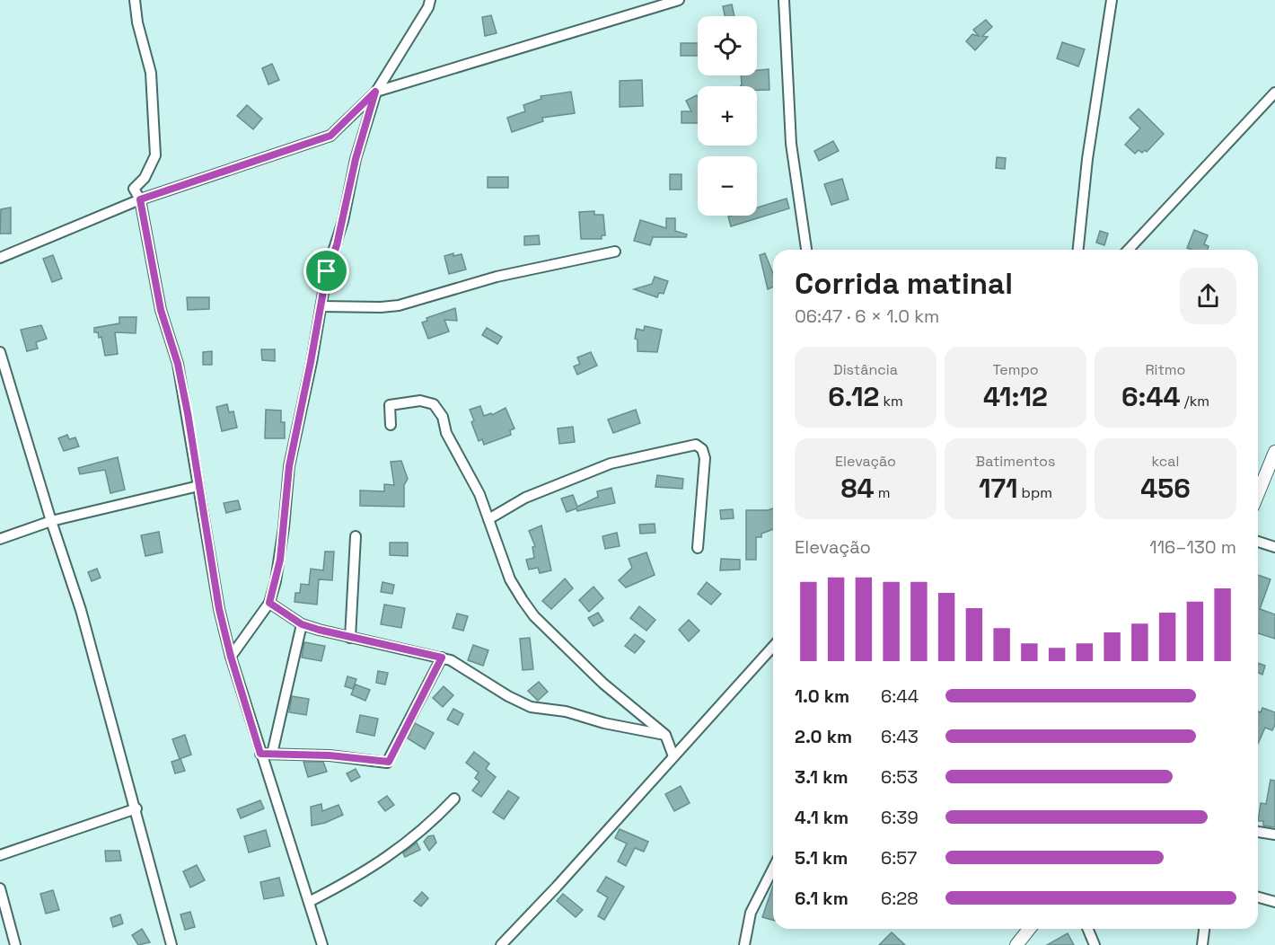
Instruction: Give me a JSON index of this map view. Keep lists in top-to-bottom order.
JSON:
{
  "page": {
    "map_buttons": ["+", "−"],
    "heading": ["Corrida matinal", "06:47 · 6 × 1.0 km"],
    "stats": [
      ["Distância", "6.12 km"],
      ["Tempo", "41:12"],
      ["Ritmo", "6:44 /km"],
      ["Elevação", "84 m"],
      ["Batimentos", "171 bpm"],
      ["kcal", "456"]
    ],
    "chart": ["Elevação", "116–130 m"],
    "list": [
      {
        "name": "1.0 km",
        "note": "6:44"
      },
      {
        "name": "2.0 km",
        "note": "6:43"
      },
      {
        "name": "3.1 km",
        "note": "6:53"
      },
      {
        "name": "4.1 km",
        "note": "6:39"
      },
      {
        "name": "5.1 km",
        "note": "6:57"
      },
      {
        "name": "6.1 km",
        "note": "6:28"
      }
    ]
  }
}
